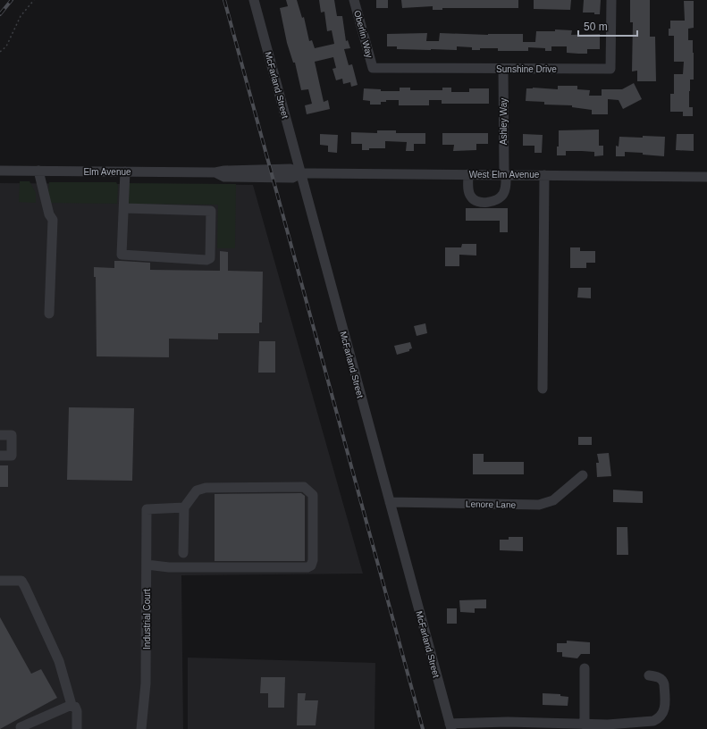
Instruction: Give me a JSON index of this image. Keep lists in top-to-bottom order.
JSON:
{
  "streets": {
    "street": [
      "Oberlin Way",
      "Sunshine Drive",
      "McFarland Street",
      "Ashley Way",
      "Elm Avenue",
      "West Elm Avenue",
      "Lenore Lane",
      "Industrial Court"
    ]
  },
  "crossings": [
    ["Oberlin Way", "Sunshine Drive"],
    ["Sunshine Drive", "Ashley Way"],
    ["McFarland Street", "West Elm Avenue"],
    ["McFarland Street", "Lenore Lane"],
    ["Ashley Way", "West Elm Avenue"],
    ["Elm Avenue", "West Elm Avenue"]
  ],
  "scale_bar": "50 m"
}
